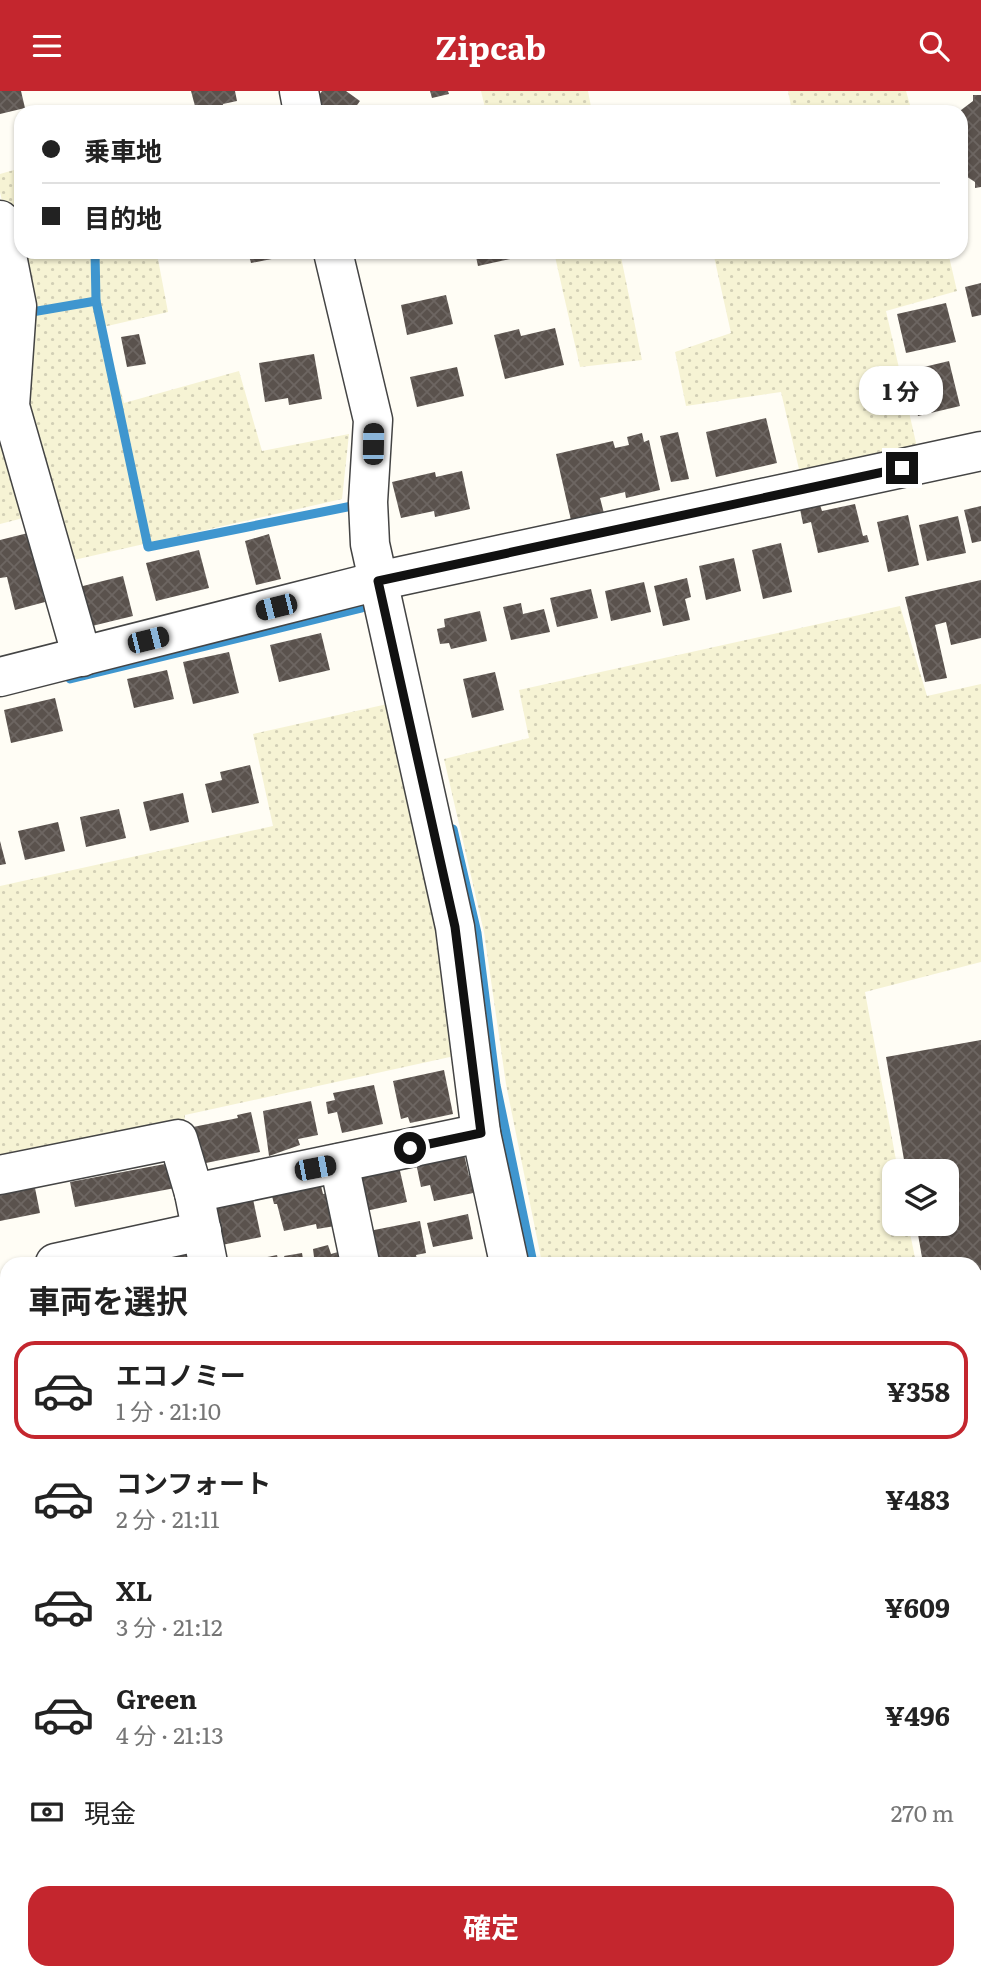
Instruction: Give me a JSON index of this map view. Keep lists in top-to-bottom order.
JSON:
{
  "page": {
    "header": "Zipcab",
    "banner": ["乗車地", "目的地"],
    "bubble": "1 分",
    "heading": "車両を選択",
    "list": [
      {
        "name": "エコノミー",
        "note": "1 分 · 21:10",
        "value": "¥358"
      },
      {
        "name": "コンフォート",
        "note": "2 分 · 21:11",
        "value": "¥483"
      },
      {
        "name": "XL",
        "note": "3 分 · 21:12",
        "value": "¥609"
      },
      {
        "name": "Green",
        "note": "4 分 · 21:13",
        "value": "¥496"
      }
    ],
    "pay": ["現金", "270 m"],
    "buttons": "確定"
  }
}
